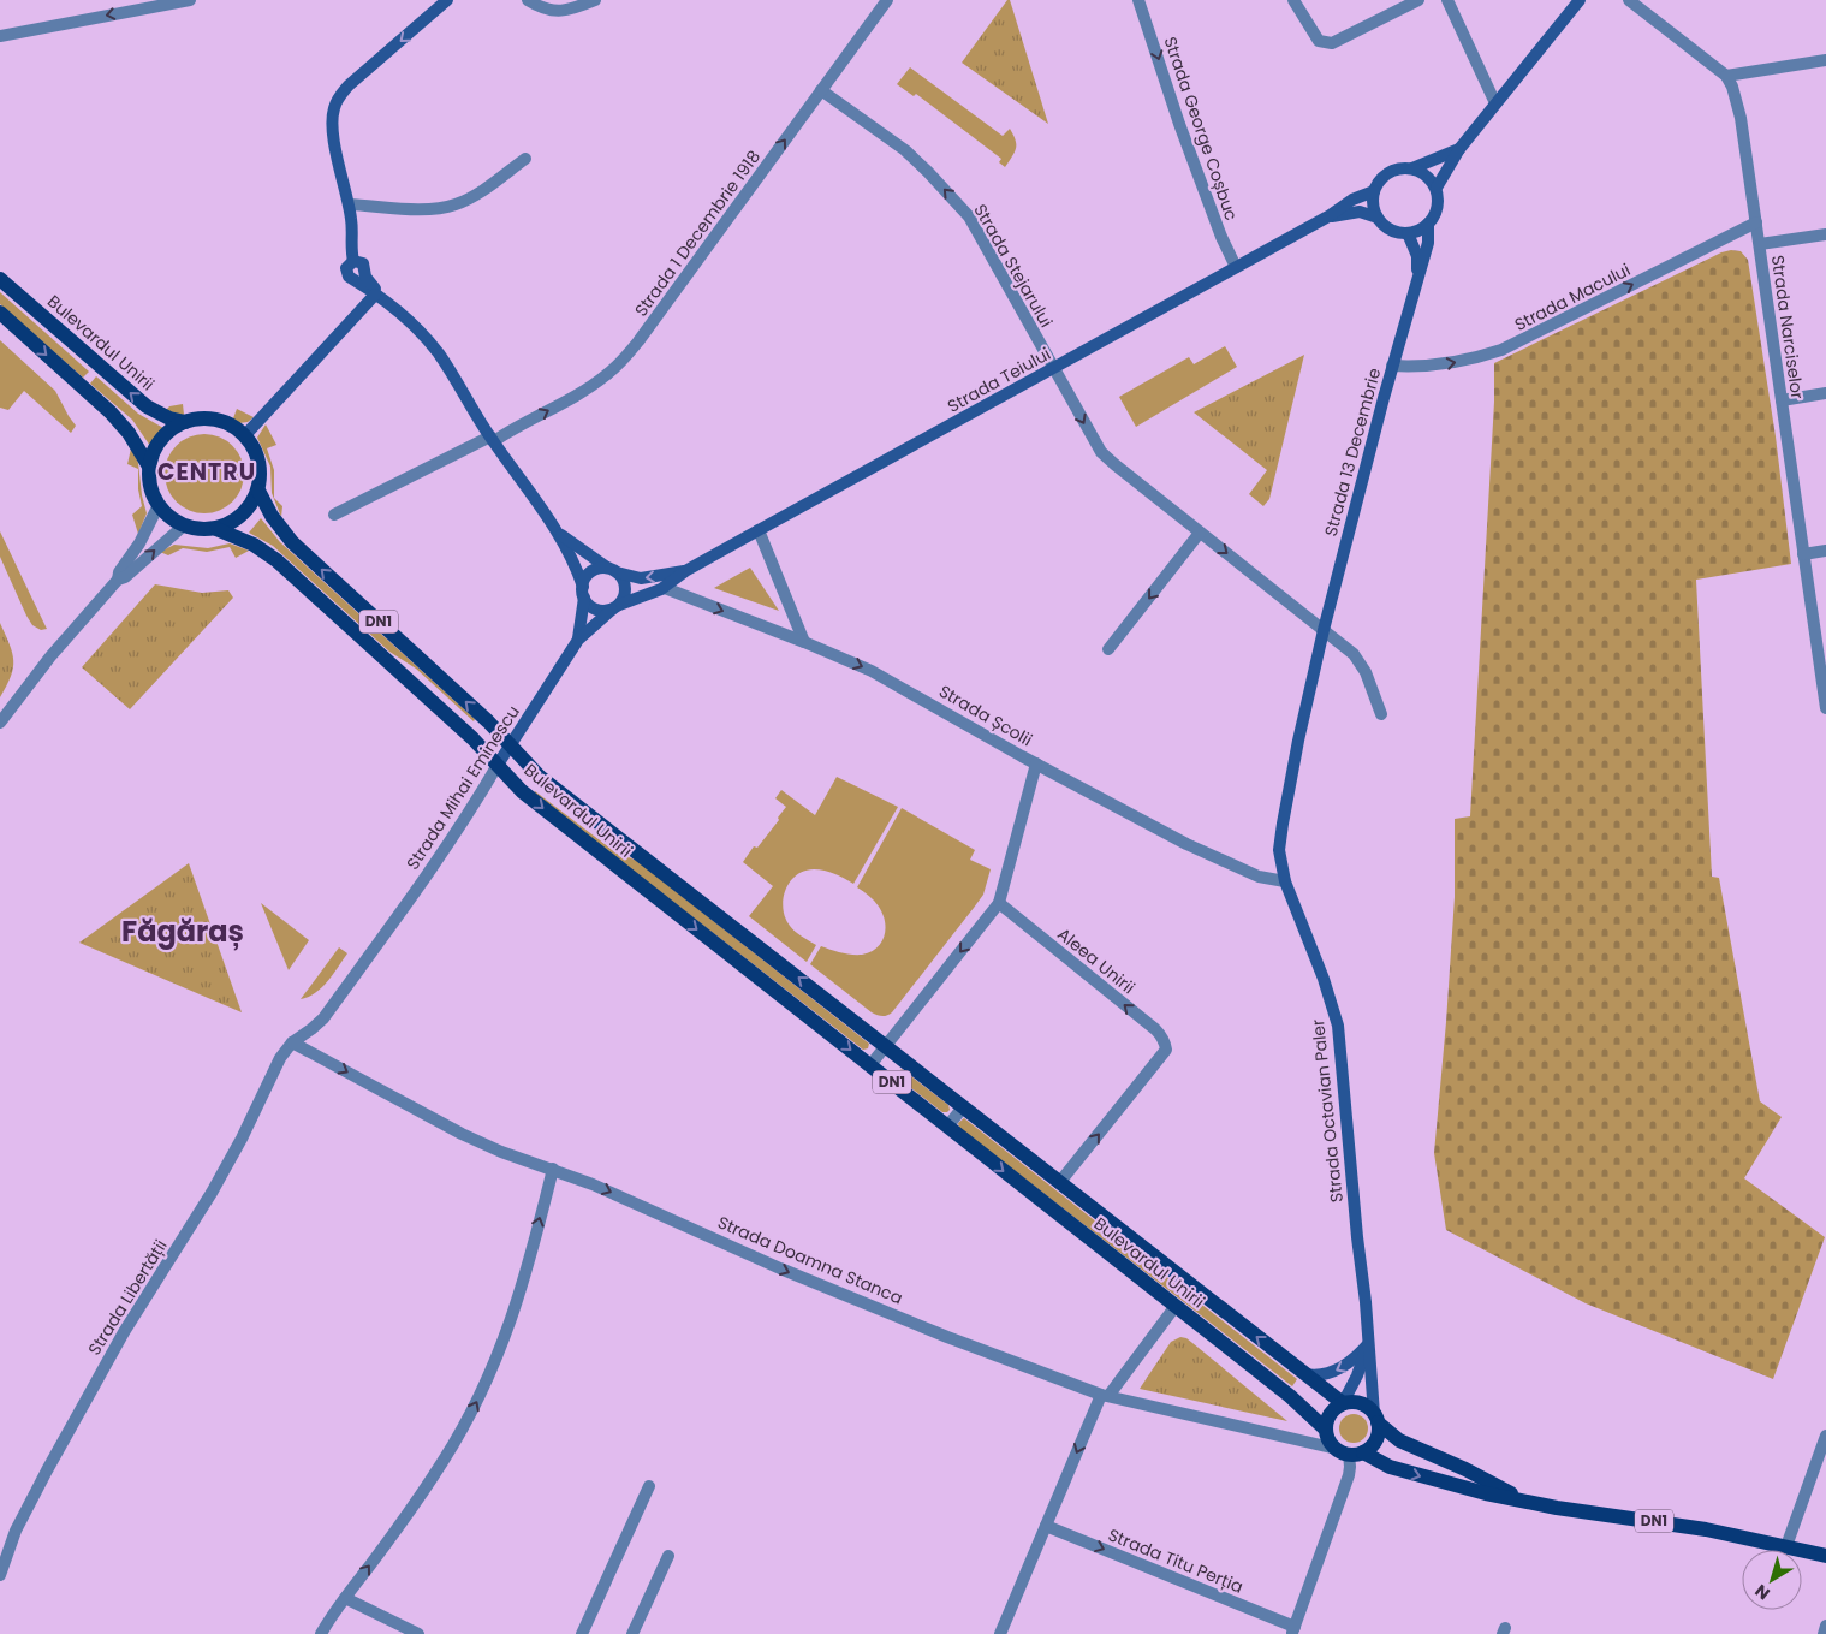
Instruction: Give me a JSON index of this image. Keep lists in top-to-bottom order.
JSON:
{
  "streets": {
    "main road": [
      "Bulevardul Unirii",
      "Strada Teiului",
      "Strada 13 Decembrie",
      "DN1",
      "Strada Mihai Eminescu",
      "Strada Octavian Paler",
      "Strada Doamna Stanca"
    ],
    "street": [
      "Strada George Coșbuc",
      "Strada 1 Decembrie 1918",
      "Strada Stejarului",
      "Strada Macului",
      "Strada Narciselor",
      "Strada Școlii",
      "Aleea Unirii",
      "Strada Libertății",
      "Strada Titu Perția"
    ]
  },
  "crossings": [
    ["Strada George Coșbuc", "Strada Teiului"],
    ["Strada 1 Decembrie 1918", "Strada Stejarului"],
    ["Strada Stejarului", "Strada Teiului"],
    ["Strada Stejarului", "Strada 13 Decembrie"],
    ["Strada Macului", "Strada Narciselor"],
    ["Strada Macului", "Strada 13 Decembrie"],
    ["Bulevardul Unirii", "DN1"],
    ["Bulevardul Unirii", "Strada Mihai Eminescu"],
    ["Bulevardul Unirii", "Aleea Unirii"],
    ["Bulevardul Unirii", "Strada Octavian Paler"],
    ["Bulevardul Unirii", "Strada Doamna Stanca"],
    ["Bulevardul Unirii", "Strada Titu Perția"],
    ["Strada Teiului", "Strada 13 Decembrie"],
    ["Strada 13 Decembrie", "Strada Școlii"],
    ["Strada 13 Decembrie", "Strada Octavian Paler"],
    ["DN1", "Strada Octavian Paler"],
    ["DN1", "Strada Doamna Stanca"],
    ["DN1", "Strada Titu Perția"],
    ["Strada Școlii", "Strada Octavian Paler"],
    ["Strada Mihai Eminescu", "Strada Doamna Stanca"],
    ["Strada Mihai Eminescu", "Strada Libertății"],
    ["Strada Octavian Paler", "Strada Doamna Stanca"],
    ["Strada Octavian Paler", "Strada Titu Perția"],
    ["Strada Doamna Stanca", "Strada Libertății"],
    ["Strada Doamna Stanca", "Strada Titu Perția"]
  ],
  "one_way": [
    "Strada George Coșbuc",
    "Strada 1 Decembrie 1918",
    "Strada Macului",
    "Strada Școlii",
    "Strada Doamna Stanca",
    "Strada Titu Perția"
  ],
  "districts": ["CENTRU", "Făgăraș"],
  "north": "bottom left"
}
